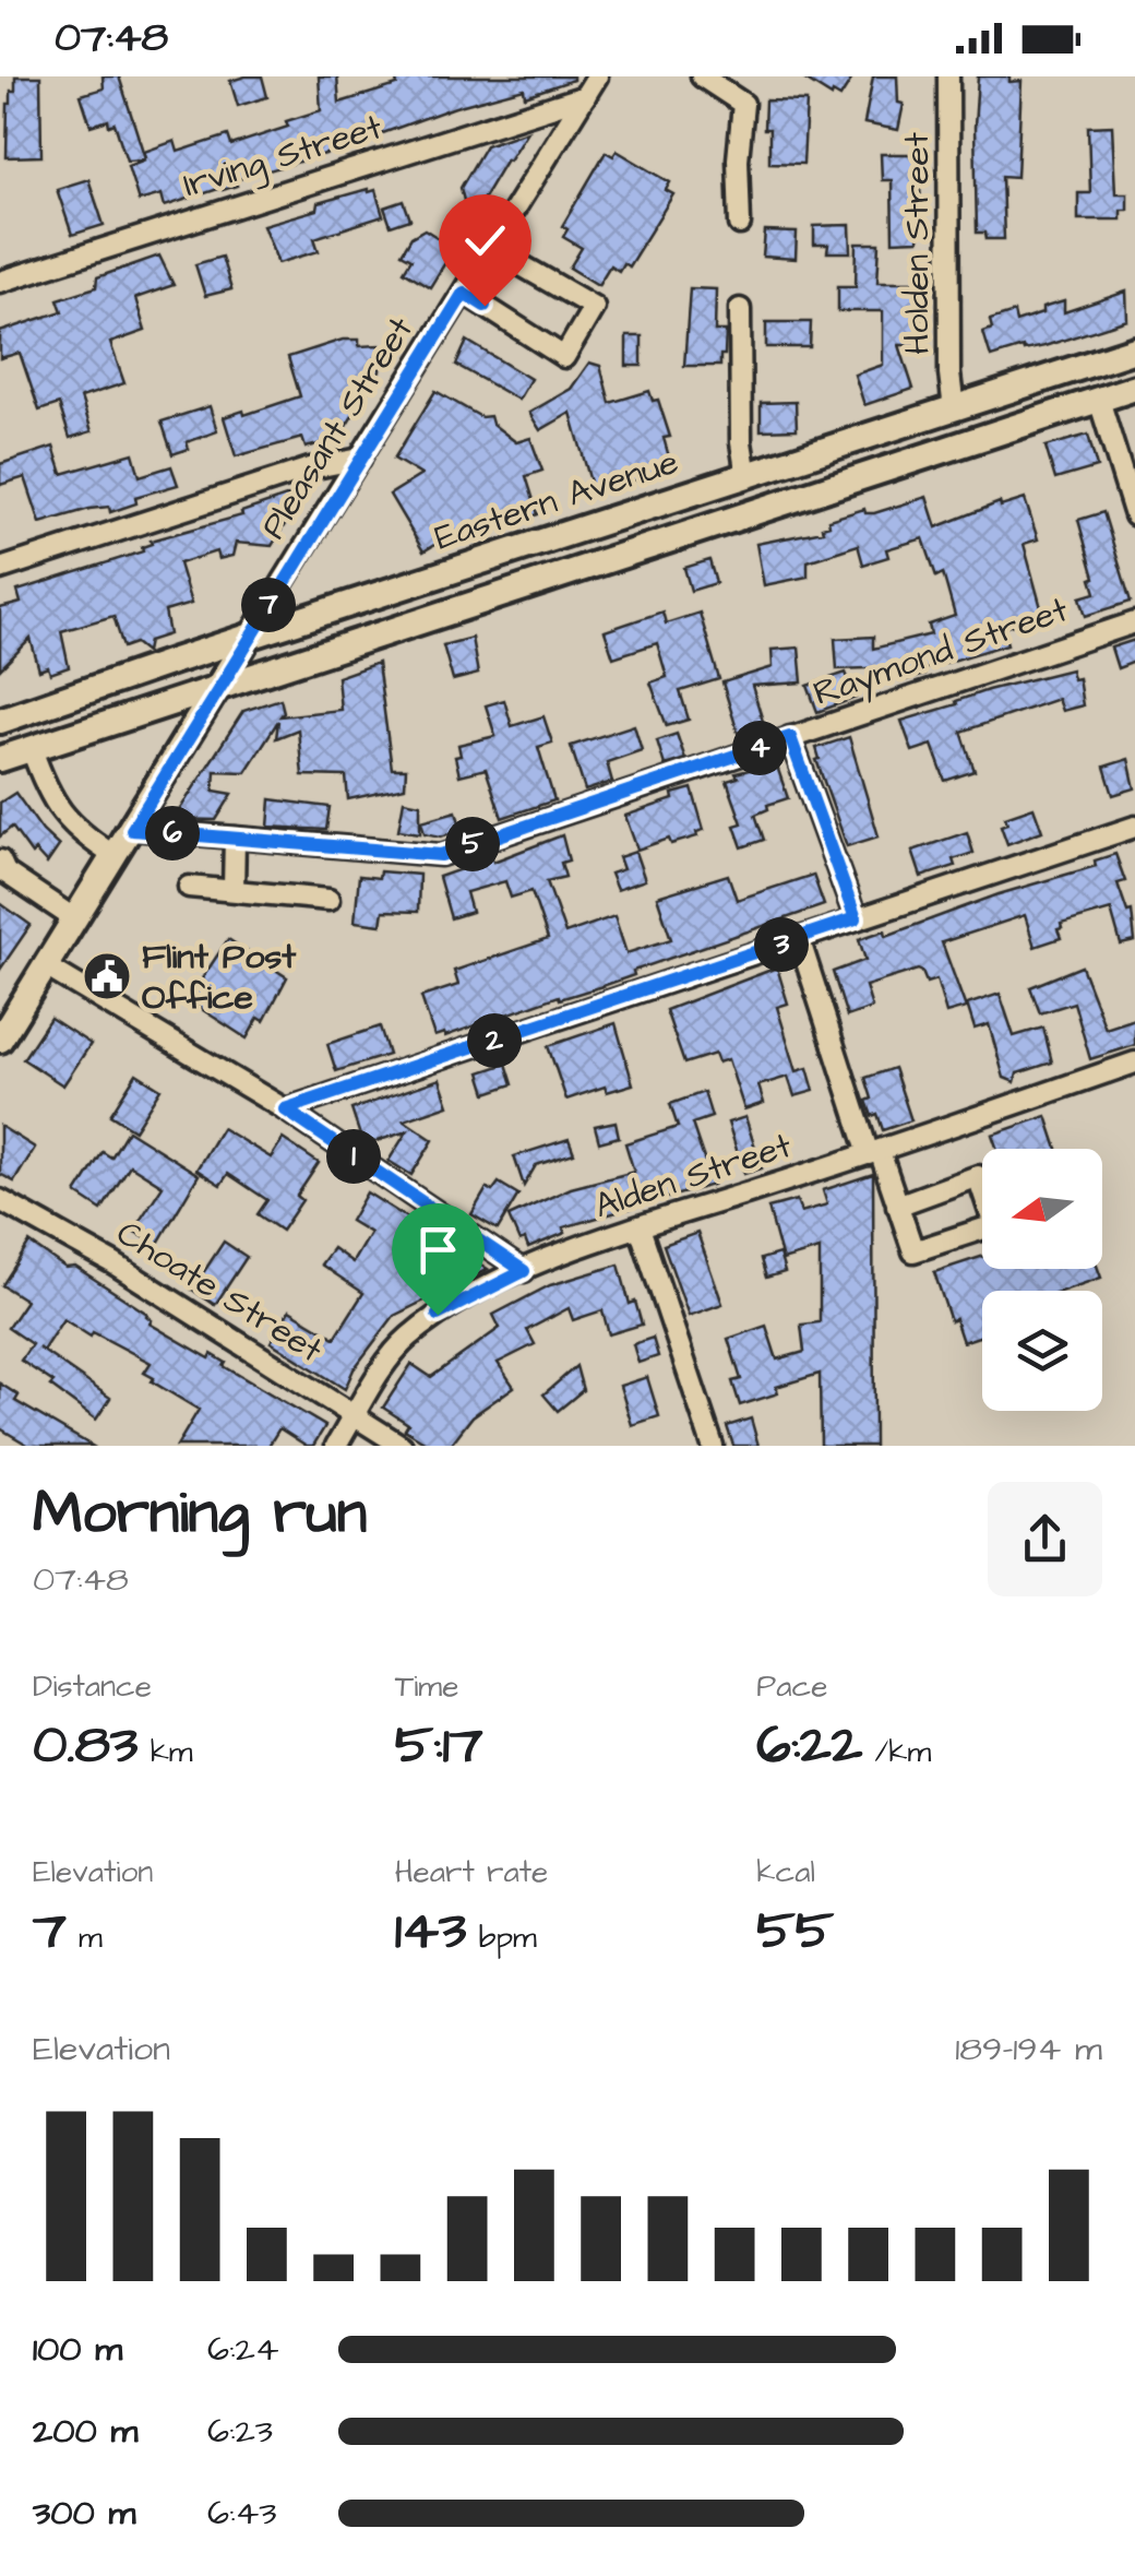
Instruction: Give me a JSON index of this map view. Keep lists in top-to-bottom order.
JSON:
{
  "streets": {
    "main road": ["Pleasant Street", "Eastern Avenue"],
    "street": [
      "Irving Street",
      "Holden Street",
      "Raymond Street",
      "Alden Street",
      "Choate Street"
    ]
  },
  "crossings": [
    ["Irving Street", "Pleasant Street"],
    ["Holden Street", "Eastern Avenue"],
    ["Pleasant Street", "Eastern Avenue"],
    ["Pleasant Street", "Raymond Street"],
    ["Alden Street", "Choate Street"]
  ],
  "places": {
    "public building": ["Flint Post Office"]
  },
  "north": "left",
  "page": {
    "status": "07:48",
    "pins": [
      "7",
      "4",
      "6",
      "5",
      "3",
      "2",
      "1"
    ],
    "heading": ["Morning run", "07:48"],
    "stats": [
      ["Distance", "0.83 km"],
      ["Time", "5:17"],
      ["Pace", "6:22 /km"],
      ["Elevation", "7 m"],
      ["Heart rate", "143 bpm"],
      ["kcal", "55"]
    ],
    "chart": ["Elevation", "189–194 m"],
    "list": [
      {
        "name": "100 m",
        "note": "6:24"
      },
      {
        "name": "200 m",
        "note": "6:23"
      },
      {
        "name": "300 m",
        "note": "6:43"
      }
    ]
  }
}
